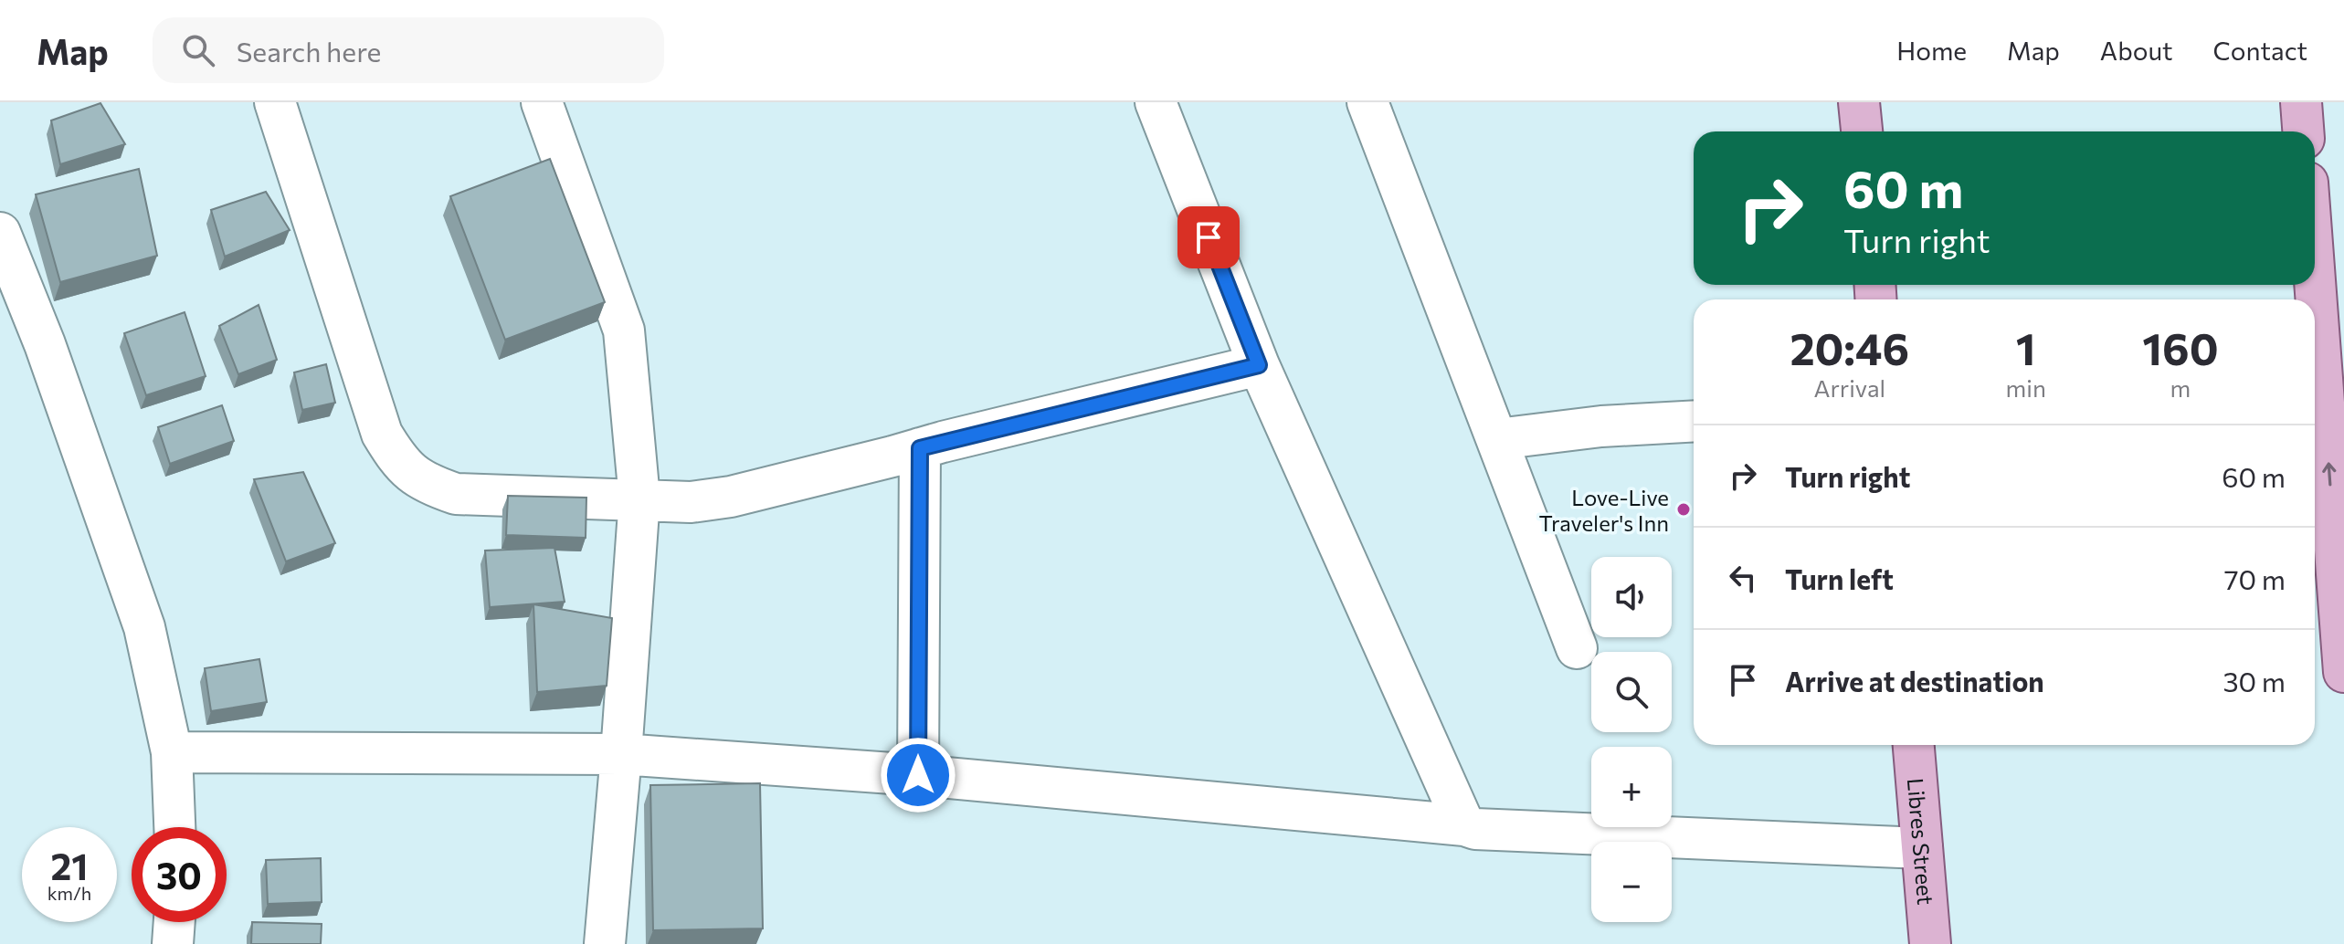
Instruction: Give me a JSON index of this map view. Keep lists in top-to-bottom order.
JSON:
{
  "streets": {
    "main road": ["Libres Street"]
  },
  "places": ["Love-Live Traveler's Inn"],
  "page": {
    "header": "Map",
    "search": "Search here",
    "nav": [
      "Home",
      "Map",
      "About",
      "Contact"
    ],
    "turn": ["60 m", "Turn right"],
    "eta": [
      "20:46",
      "Arrival",
      "1",
      "min",
      "160",
      "m"
    ],
    "list": [
      {
        "name": "Turn right",
        "value": "60 m"
      },
      {
        "name": "Turn left",
        "value": "70 m"
      },
      {
        "name": "Arrive at destination",
        "value": "30 m"
      }
    ],
    "map_buttons": ["+", "−"],
    "speed": "21 km/h",
    "limit": "30"
  }
}
